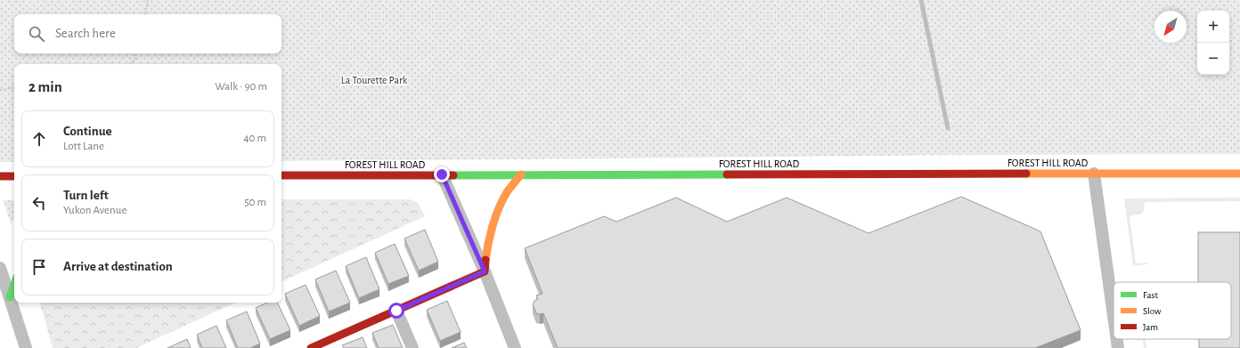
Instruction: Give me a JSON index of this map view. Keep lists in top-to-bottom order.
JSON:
{
  "streets": {
    "street": ["FOREST HILL ROAD"]
  },
  "parks": ["La Tourette Park"],
  "legend": ["Fast", "Slow", "Jam"],
  "north": "bottom left",
  "page": {
    "map_buttons": ["+", "−"],
    "search": "Search here",
    "heading": ["2 min", "Walk · 90 m"],
    "list": [
      ["Continue", "Lott Lane", "40 m"],
      ["Turn left", "Yukon Avenue", "50 m"],
      "Arrive at destination"
    ]
  }
}
